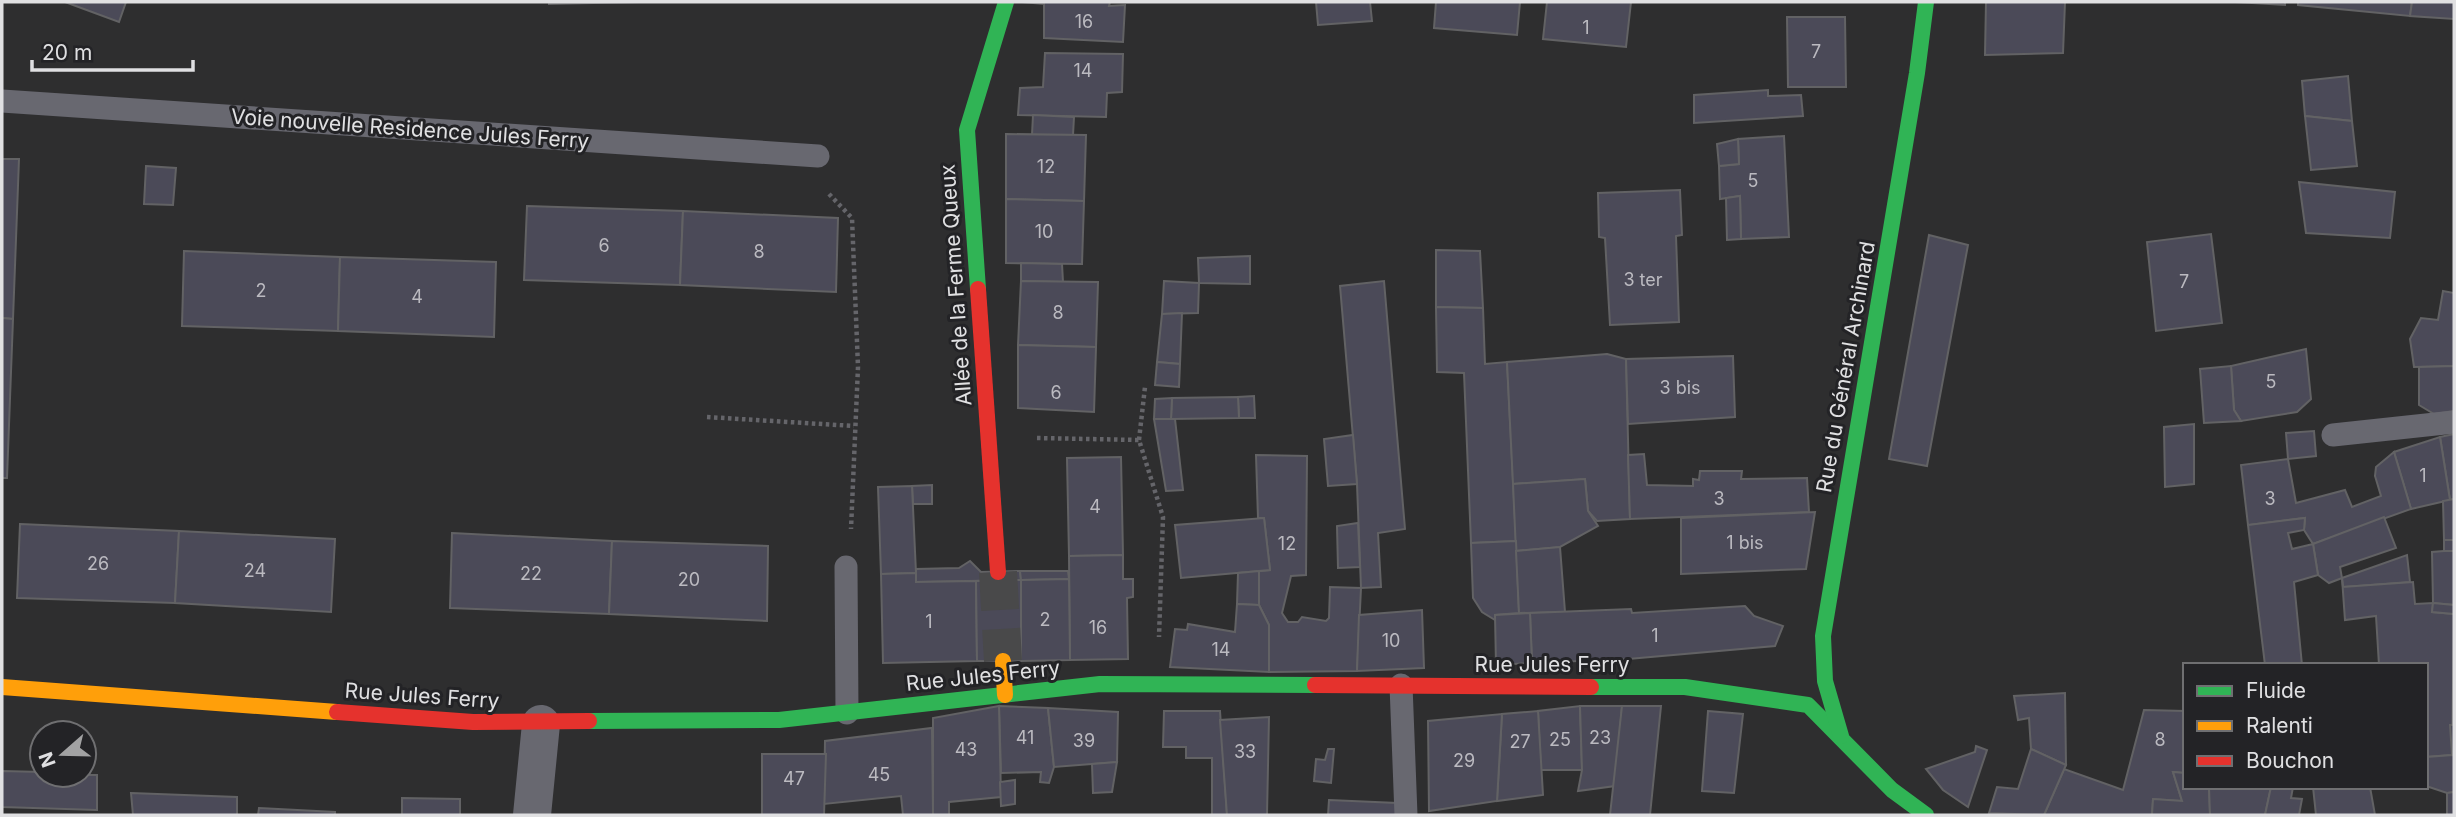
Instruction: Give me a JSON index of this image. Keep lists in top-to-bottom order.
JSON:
{
  "streets": {
    "street": ["Allée de la Ferme Queux", "Rue du Général Archinard", "Rue Jules Ferry"],
    "lane": ["Voie nouvelle Residence Jules Ferry"]
  },
  "crossings": [
    ["Rue du Général Archinard", "Rue Jules Ferry"]
  ],
  "house_numbers": [
    "16",
    "1",
    "7",
    "14",
    "12",
    "5",
    "10",
    "6",
    "8",
    "3 ter",
    "7",
    "2",
    "4",
    "8",
    "5",
    "3 bis",
    "6",
    "1",
    "3",
    "3",
    "4",
    "1 bis",
    "12",
    "26",
    "24",
    "22",
    "20",
    "2",
    "1",
    "16",
    "1",
    "10",
    "14",
    "41",
    "23",
    "25",
    "8",
    "39",
    "27",
    "43",
    "33",
    "29",
    "45",
    "47"
  ],
  "legend": ["Fluide", "Ralenti", "Bouchon"],
  "scale_bar": "20 m",
  "north": "left"
}
